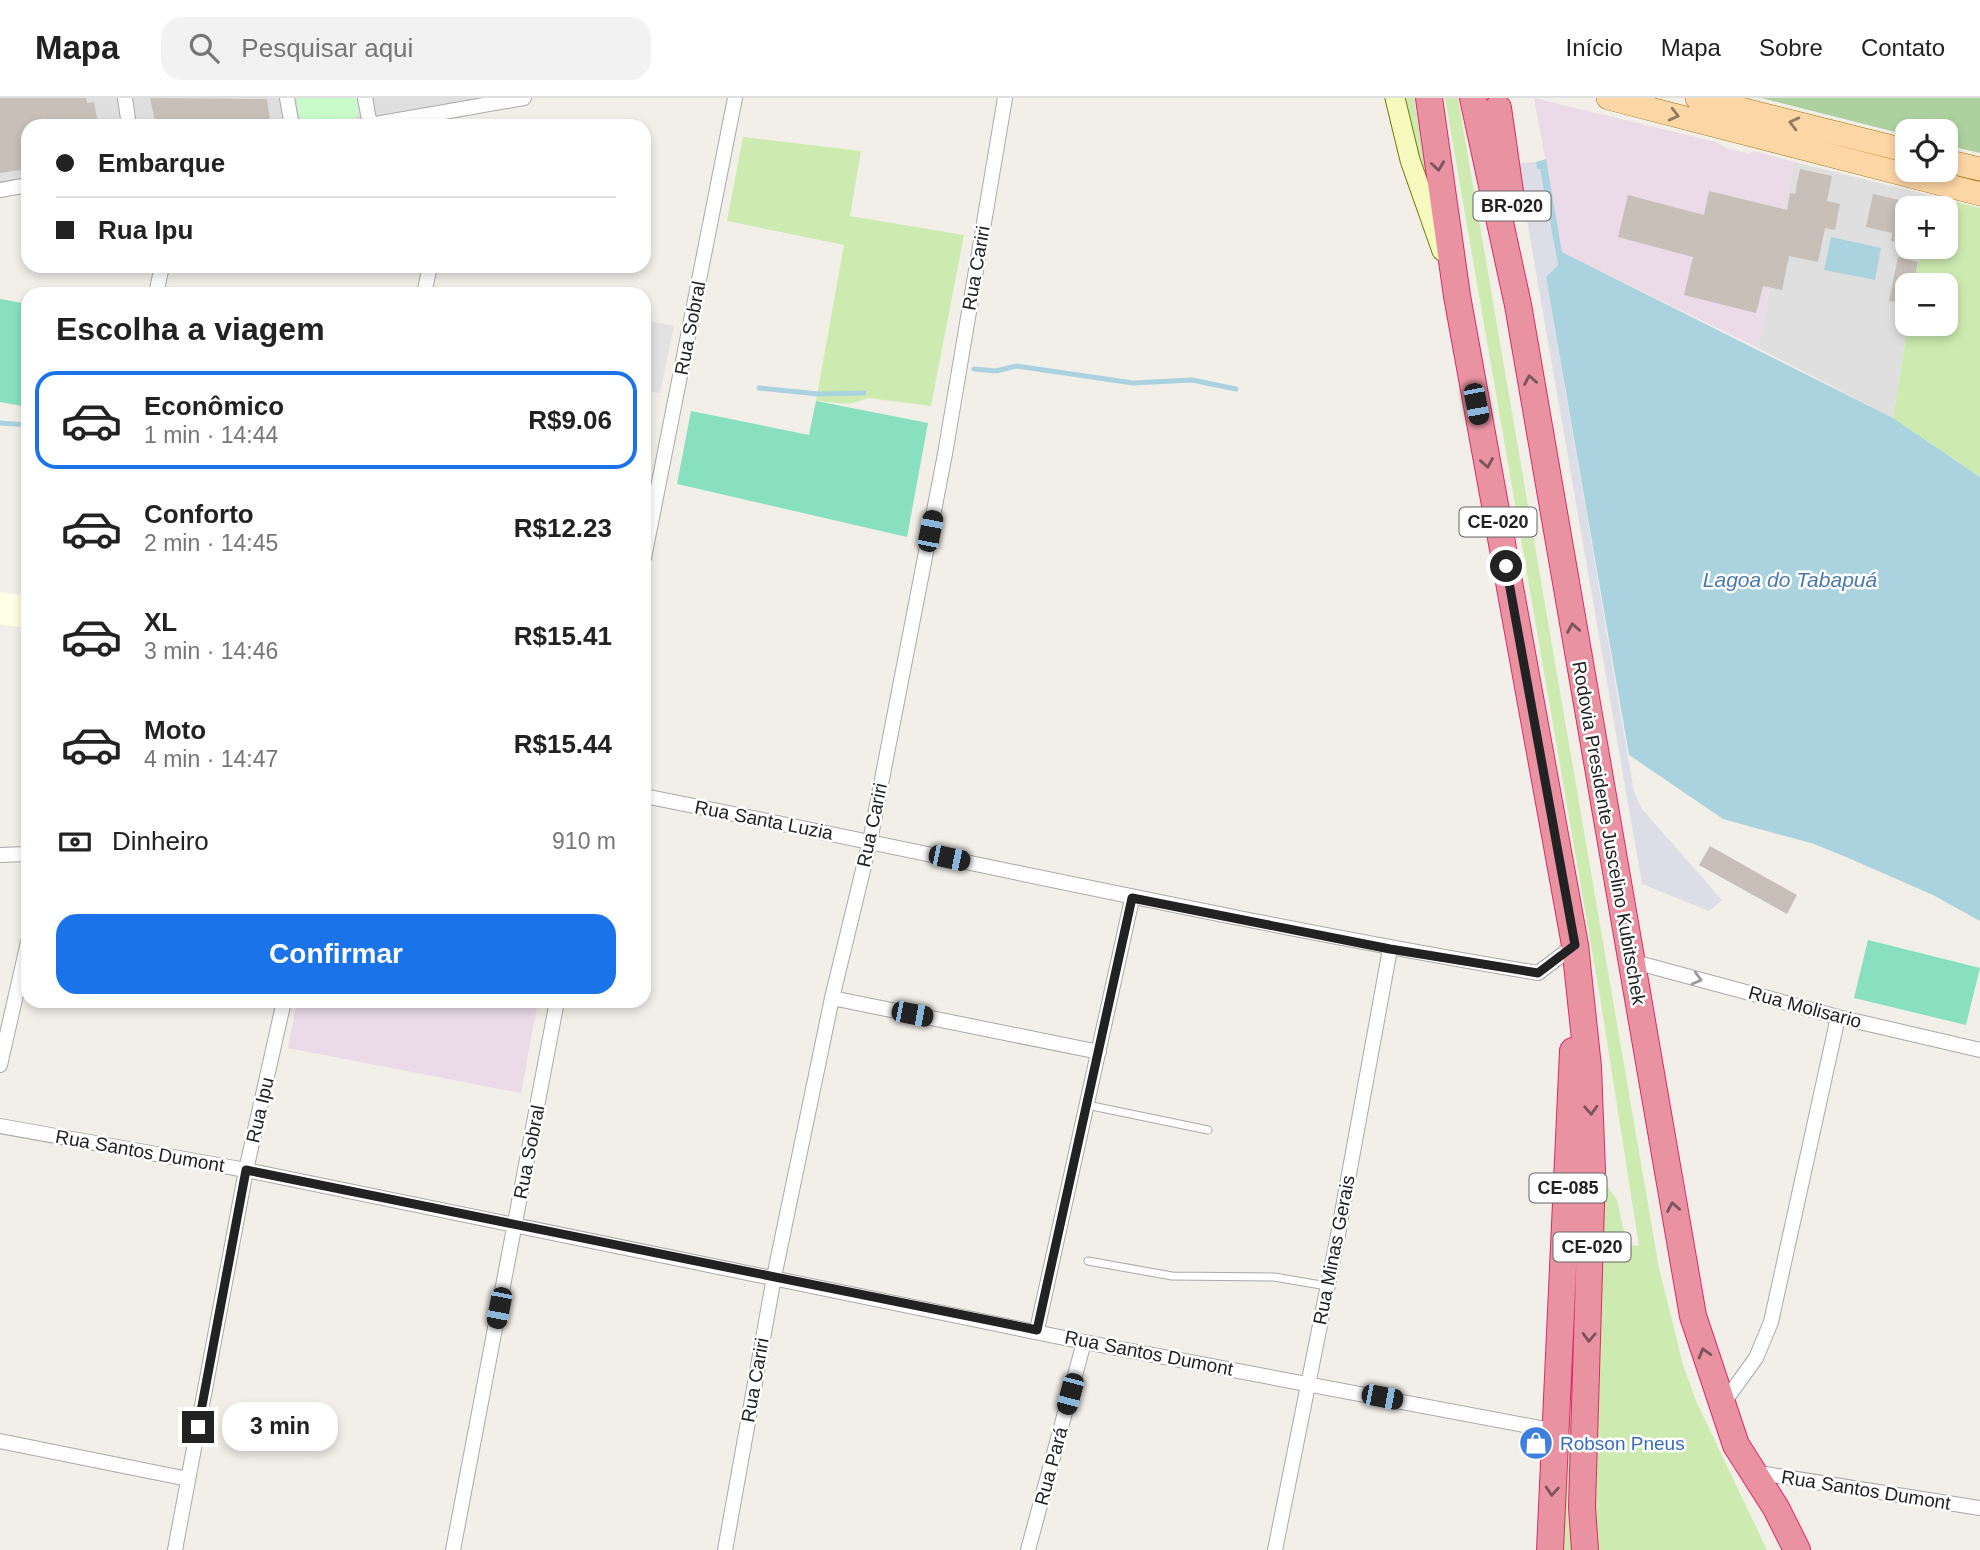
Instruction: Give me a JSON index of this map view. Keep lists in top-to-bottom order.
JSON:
{
  "streets": {
    "highway": [
      "BR-020",
      "CE-020",
      "Rodovia Presidente Juscelino Kubitschek",
      "CE-085"
    ],
    "street": [
      "Rua Cariri",
      "Rua Sobral",
      "Rua Santa Luzia",
      "Rua Molisario",
      "Rua Ipu",
      "Rua Santos Dumont",
      "Rua Minas Gerais",
      "Rua Pará"
    ]
  },
  "crossings": [
    ["BR-020", "Rodovia Presidente Juscelino Kubitschek"],
    ["Rua Cariri", "Rua Santa Luzia"],
    ["Rua Cariri", "Rua Santos Dumont"],
    ["Rua Sobral", "Rua Santos Dumont"],
    ["CE-020", "Rua Santa Luzia"],
    ["CE-020", "CE-085"],
    ["Rua Santa Luzia", "CE-085"],
    ["Rua Santa Luzia", "Rua Minas Gerais"],
    ["Rodovia Presidente Juscelino Kubitschek", "Rua Molisario"],
    ["Rodovia Presidente Juscelino Kubitschek", "Rua Santos Dumont"],
    ["Rua Ipu", "Rua Santos Dumont"],
    ["Rua Santos Dumont", "CE-085"],
    ["Rua Santos Dumont", "Rua Minas Gerais"],
    ["Rua Santos Dumont", "Rua Pará"]
  ],
  "one_way": ["Rua Molisario"],
  "water": ["Lagoa do Tabapuá"],
  "places": {
    "shop": ["Robson Pneus"]
  },
  "page": {
    "header": "Mapa",
    "search": "Pesquisar aqui",
    "nav": [
      "Início",
      "Mapa",
      "Sobre",
      "Contato"
    ],
    "map_buttons": ["+", "−"],
    "banner": ["Embarque", "Rua Ipu"],
    "heading": "Escolha a viagem",
    "list": [
      {
        "name": "Econômico",
        "note": "1 min · 14:44",
        "value": "R$9.06"
      },
      {
        "name": "Conforto",
        "note": "2 min · 14:45",
        "value": "R$12.23"
      },
      {
        "name": "XL",
        "note": "3 min · 14:46",
        "value": "R$15.41"
      },
      {
        "name": "Moto",
        "note": "4 min · 14:47",
        "value": "R$15.44"
      }
    ],
    "pay": ["Dinheiro", "910 m"],
    "buttons": "Confirmar",
    "bubble": "3 min"
  }
}
